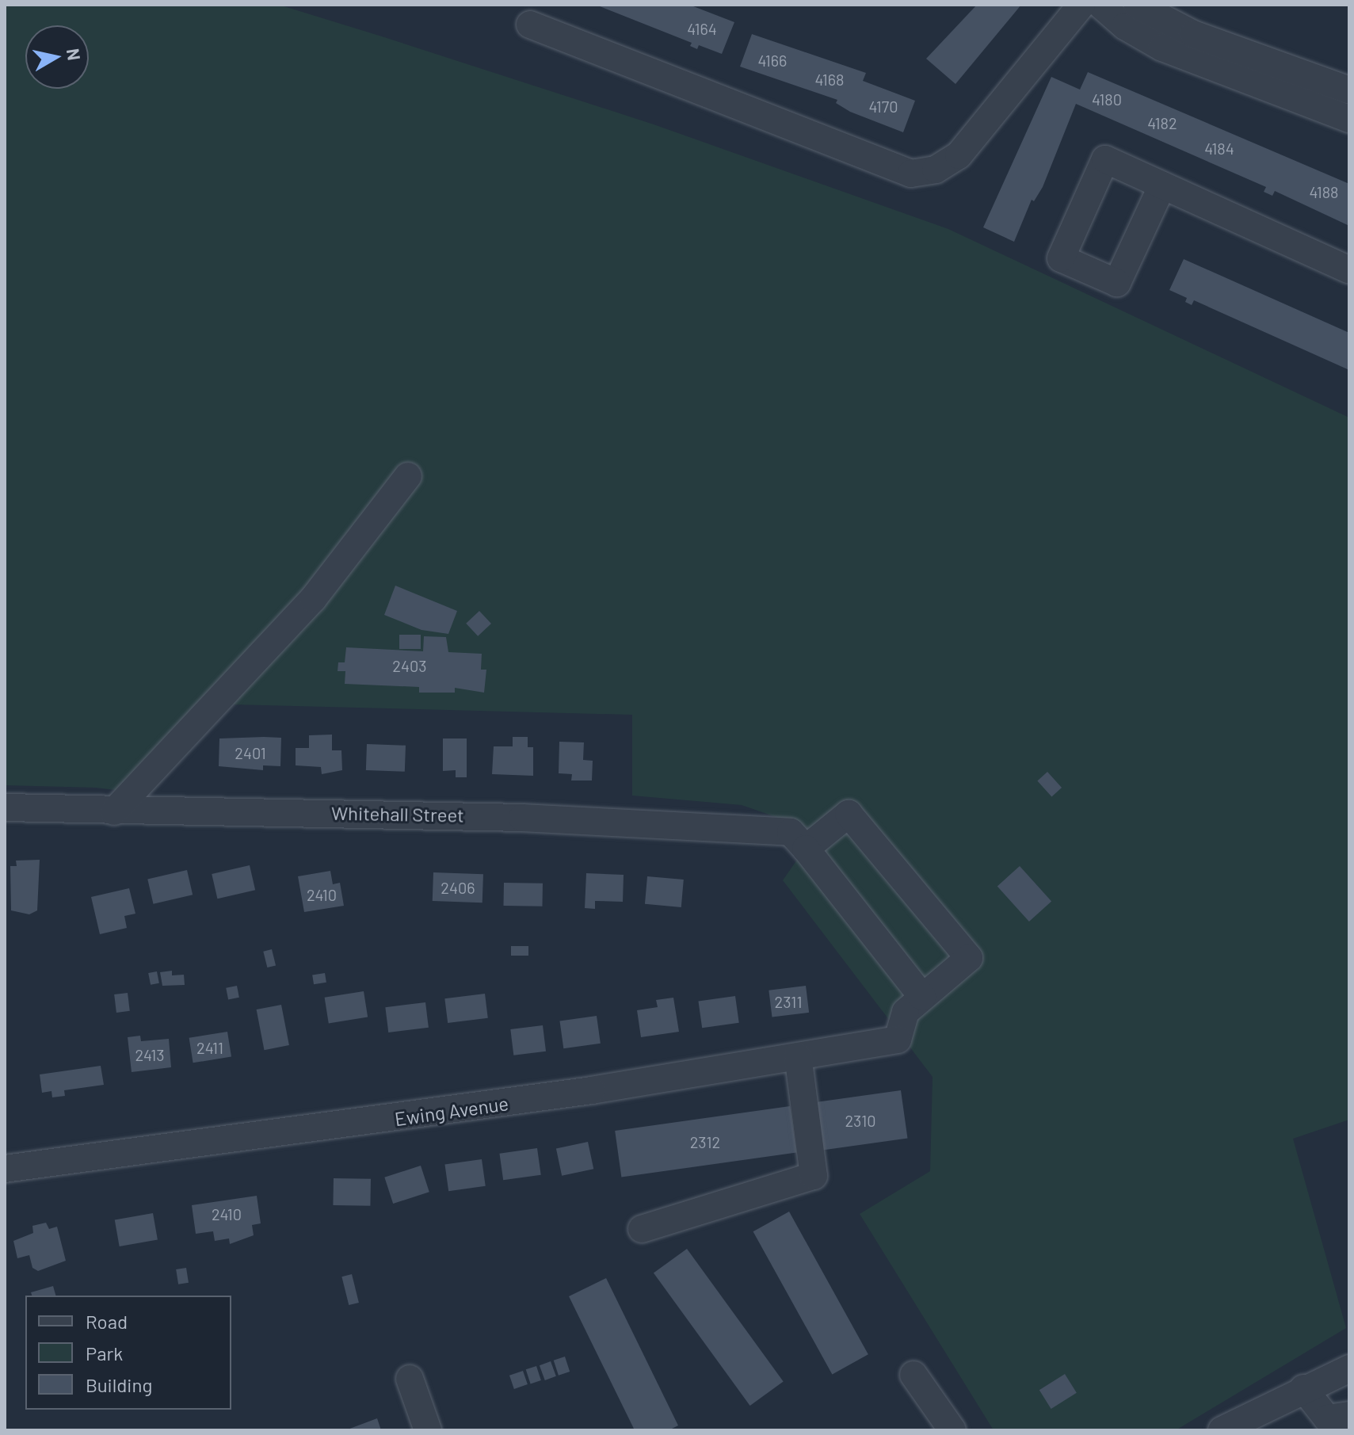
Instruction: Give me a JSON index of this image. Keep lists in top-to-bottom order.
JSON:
{
  "streets": {
    "street": ["Whitehall Street", "Ewing Avenue"]
  },
  "house_numbers": [
    "4164",
    "4166",
    "4168",
    "4180",
    "4170",
    "4182",
    "4184",
    "4188",
    "2403",
    "2401",
    "2406",
    "2410",
    "2311",
    "2411",
    "2413",
    "2310",
    "2312",
    "2410"
  ],
  "legend": ["Road", "Park", "Building"],
  "north": "right"
}
